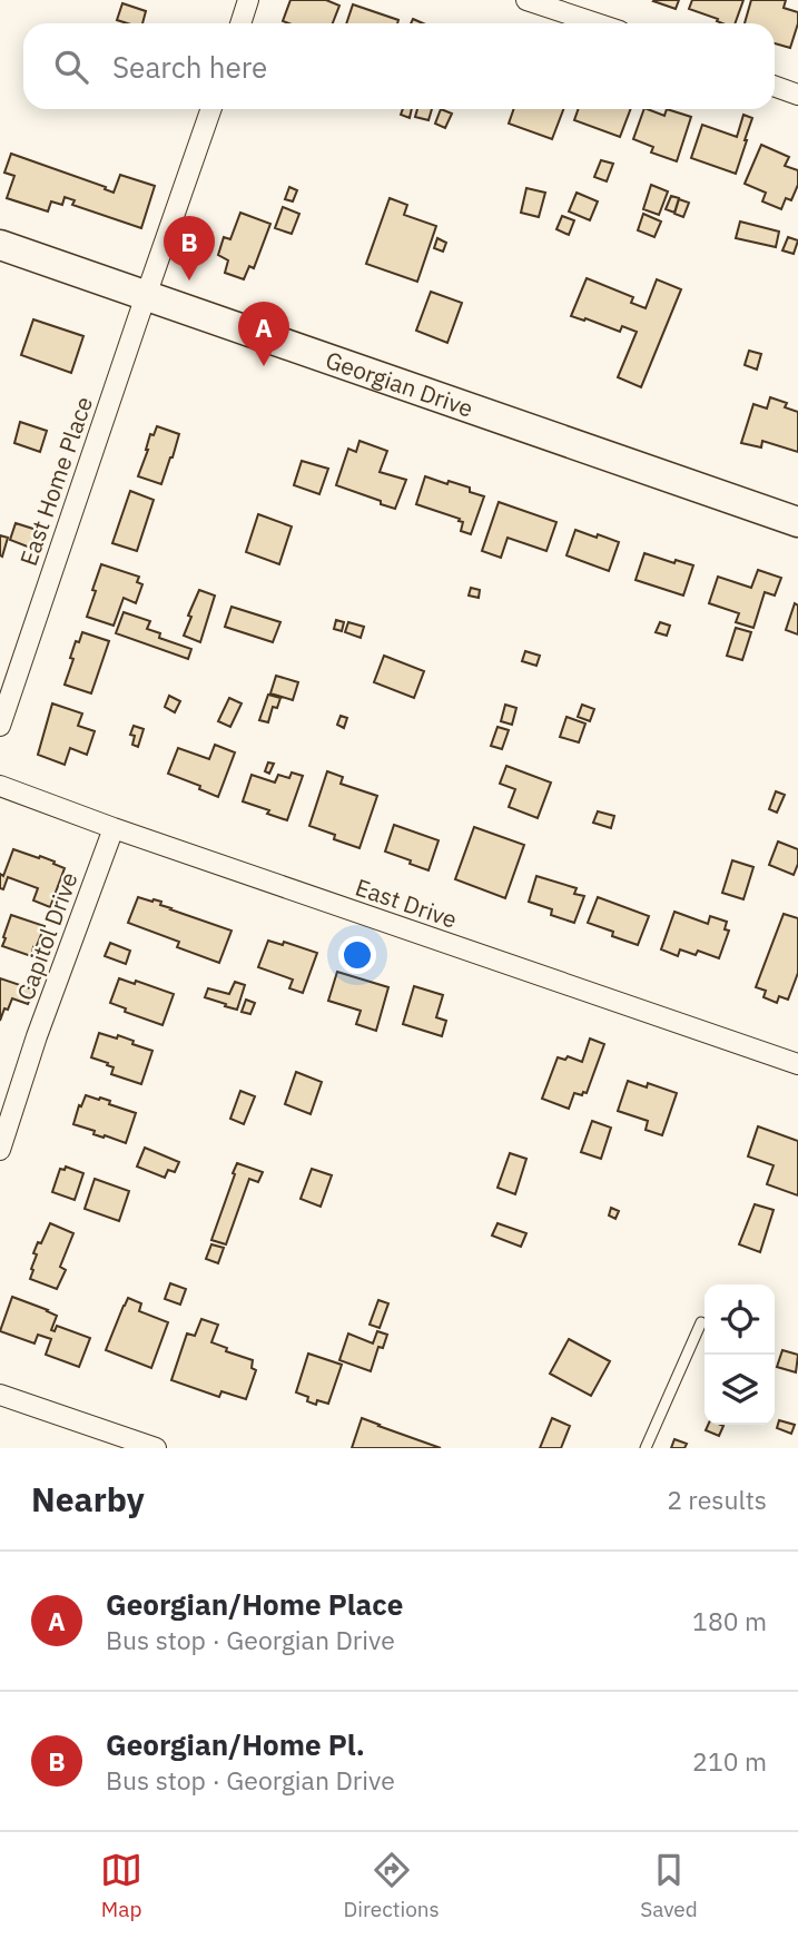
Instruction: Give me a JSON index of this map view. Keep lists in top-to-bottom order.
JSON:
{
  "streets": {
    "street": [
      "Georgian Drive",
      "East Home Place",
      "East Drive",
      "Capitol Drive"
    ]
  },
  "crossings": [
    ["Georgian Drive", "East Home Place"],
    ["East Drive", "Capitol Drive"]
  ],
  "page": {
    "search": "Search here",
    "pins": ["B", "A"],
    "heading": ["Nearby", "2 results"],
    "list": [
      {
        "mark": "A",
        "name": "Georgian/Home Place",
        "note": "Bus stop · Georgian Drive",
        "value": "180 m"
      },
      {
        "mark": "B",
        "name": "Georgian/Home Pl.",
        "note": "Bus stop · Georgian Drive",
        "value": "210 m"
      }
    ],
    "nav": ["Map", "Directions", "Saved"]
  }
}
